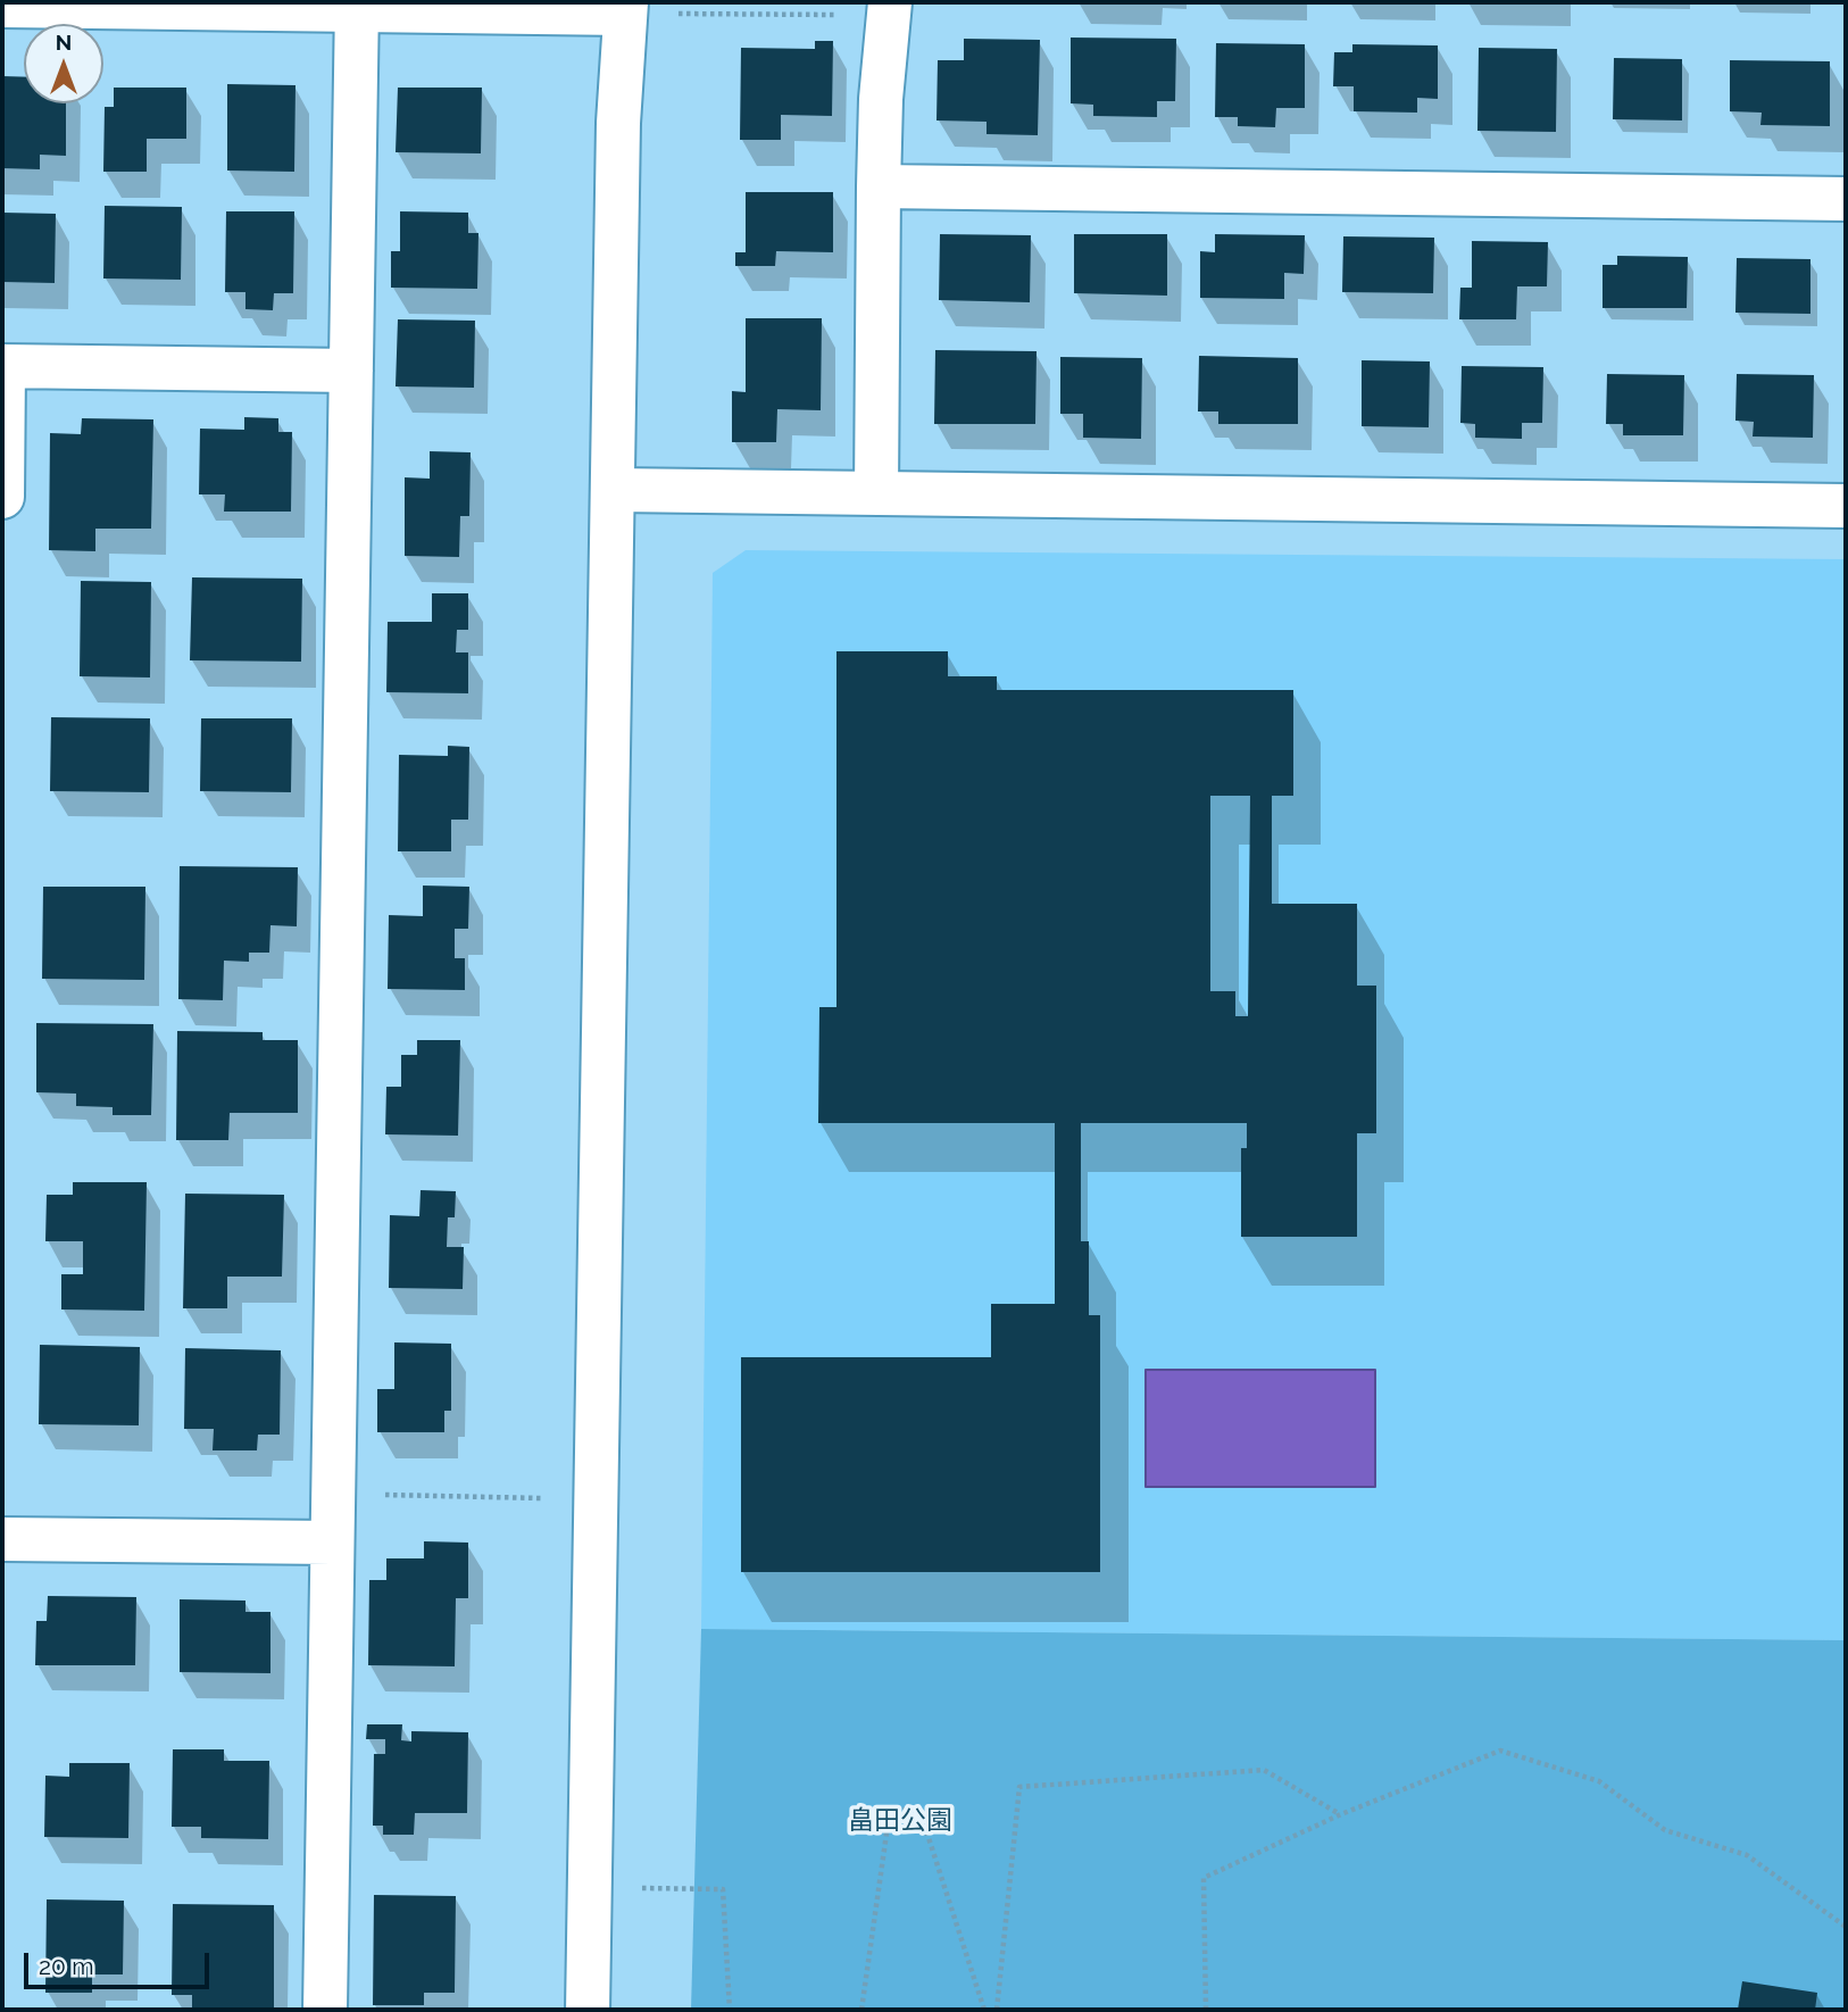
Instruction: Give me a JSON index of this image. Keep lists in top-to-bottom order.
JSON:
{
  "parks": ["畠田公園"],
  "scale_bar": "20 m",
  "north": "top"
}
